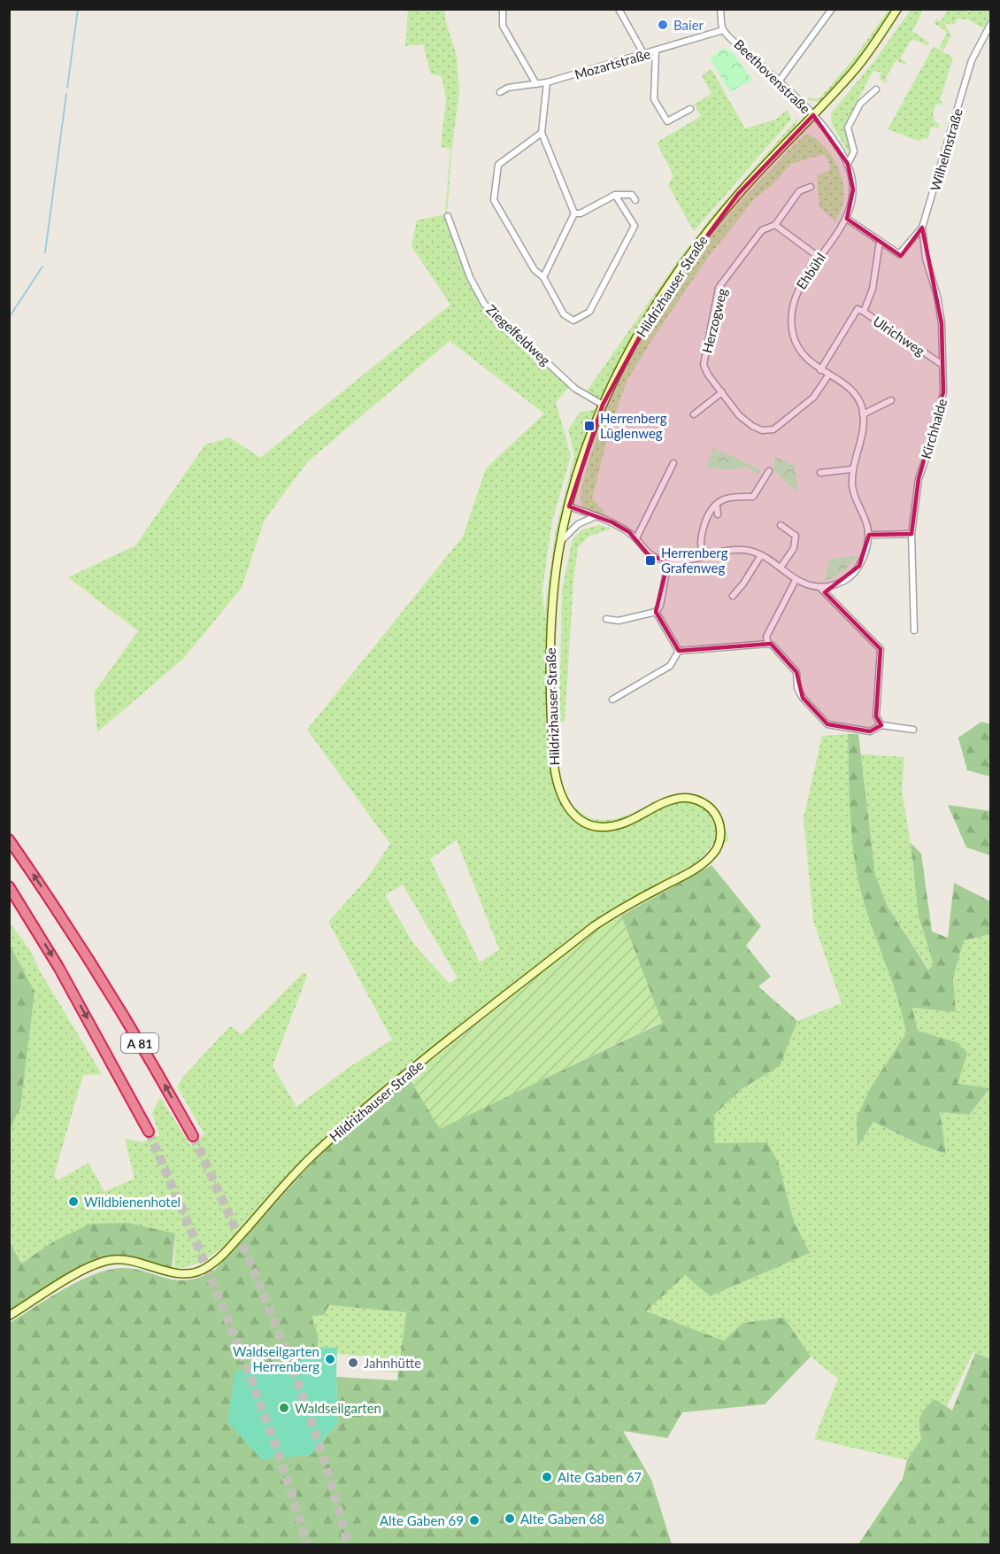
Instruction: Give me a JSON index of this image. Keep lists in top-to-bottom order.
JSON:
{
  "streets": {
    "highway": ["A 81"],
    "main road": ["Hildrizhauser Straße"],
    "street": [
      "Mozartstraße",
      "Beethovenstraße",
      "Wilhelmstraße",
      "Ehbühl",
      "Herzogweg",
      "Ziegelfeldweg",
      "Ulrichweg",
      "Kirchhalde"
    ]
  },
  "crossings": [
    ["Mozartstraße", "Beethovenstraße"],
    ["Beethovenstraße", "Ehbühl"],
    ["Beethovenstraße", "Hildrizhauser Straße"],
    ["Wilhelmstraße", "Ulrichweg"],
    ["Wilhelmstraße", "Kirchhalde"],
    ["Ehbühl", "Hildrizhauser Straße"],
    ["Ehbühl", "Herzogweg"],
    ["Hildrizhauser Straße", "Ziegelfeldweg"],
    ["Ulrichweg", "Kirchhalde"]
  ],
  "places": {
    "other": [
      "Baier",
      "Wildbienenhotel",
      "Waldseilgarten Herrenberg",
      "Jahnhütte",
      "Waldseilgarten",
      "Alte Gaben 67",
      "Alte Gaben 68",
      "Alte Gaben 69"
    ],
    "transit": ["Herrenberg Lüglenweg", "Herrenberg Grafenweg"]
  }
}
